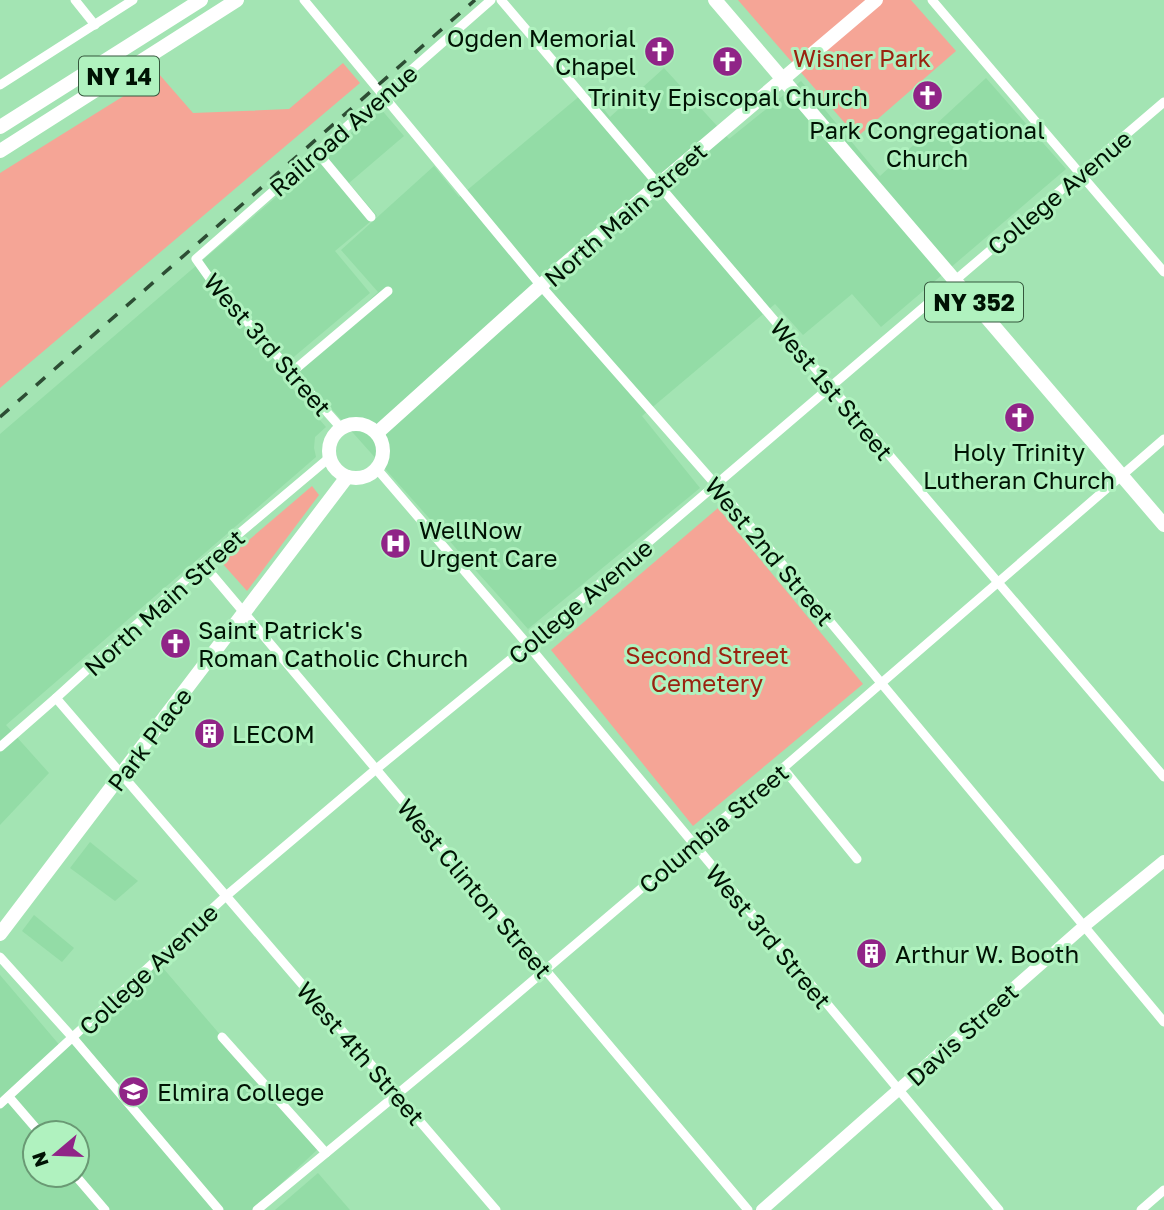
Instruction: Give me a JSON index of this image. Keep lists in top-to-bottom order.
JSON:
{
  "streets": {
    "main road": [
      "NY 14",
      "North Main Street",
      "NY 352",
      "Park Place"
    ],
    "street": [
      "Railroad Avenue",
      "College Avenue",
      "West 3rd Street",
      "West 1st Street",
      "West 2nd Street",
      "Columbia Street",
      "West Clinton Street",
      "Davis Street",
      "West 4th Street"
    ]
  },
  "crossings": [
    ["Railroad Avenue", "West 3rd Street"],
    ["Railroad Avenue", "West 2nd Street"],
    ["College Avenue", "NY 352"],
    ["College Avenue", "West 3rd Street"],
    ["College Avenue", "West 1st Street"],
    ["College Avenue", "West 2nd Street"],
    ["College Avenue", "West Clinton Street"],
    ["College Avenue", "West 4th Street"],
    ["North Main Street", "NY 352"],
    ["North Main Street", "West 3rd Street"],
    ["North Main Street", "West 1st Street"],
    ["North Main Street", "West 2nd Street"],
    ["North Main Street", "Park Place"],
    ["North Main Street", "West Clinton Street"],
    ["NY 352", "Columbia Street"],
    ["West 3rd Street", "Park Place"],
    ["West 3rd Street", "Columbia Street"],
    ["West 3rd Street", "Davis Street"],
    ["West 1st Street", "Columbia Street"],
    ["West 2nd Street", "Columbia Street"],
    ["West 2nd Street", "Davis Street"],
    ["Park Place", "West Clinton Street"],
    ["Park Place", "West 4th Street"],
    ["Columbia Street", "West Clinton Street"],
    ["Columbia Street", "West 4th Street"]
  ],
  "parks": ["Wisner Park", "Second Street Cemetery"],
  "places": {
    "church": [
      "Ogden Memorial Chapel",
      "Trinity Episcopal Church",
      "Park Congregational Church",
      "Holy Trinity Lutheran Church",
      "Saint Patrick's Roman Catholic Church"
    ],
    "hospital": ["WellNow Urgent Care"],
    "building": ["LECOM", "Arthur W. Booth"],
    "school or university": ["Elmira College"]
  },
  "north": "left"
}
